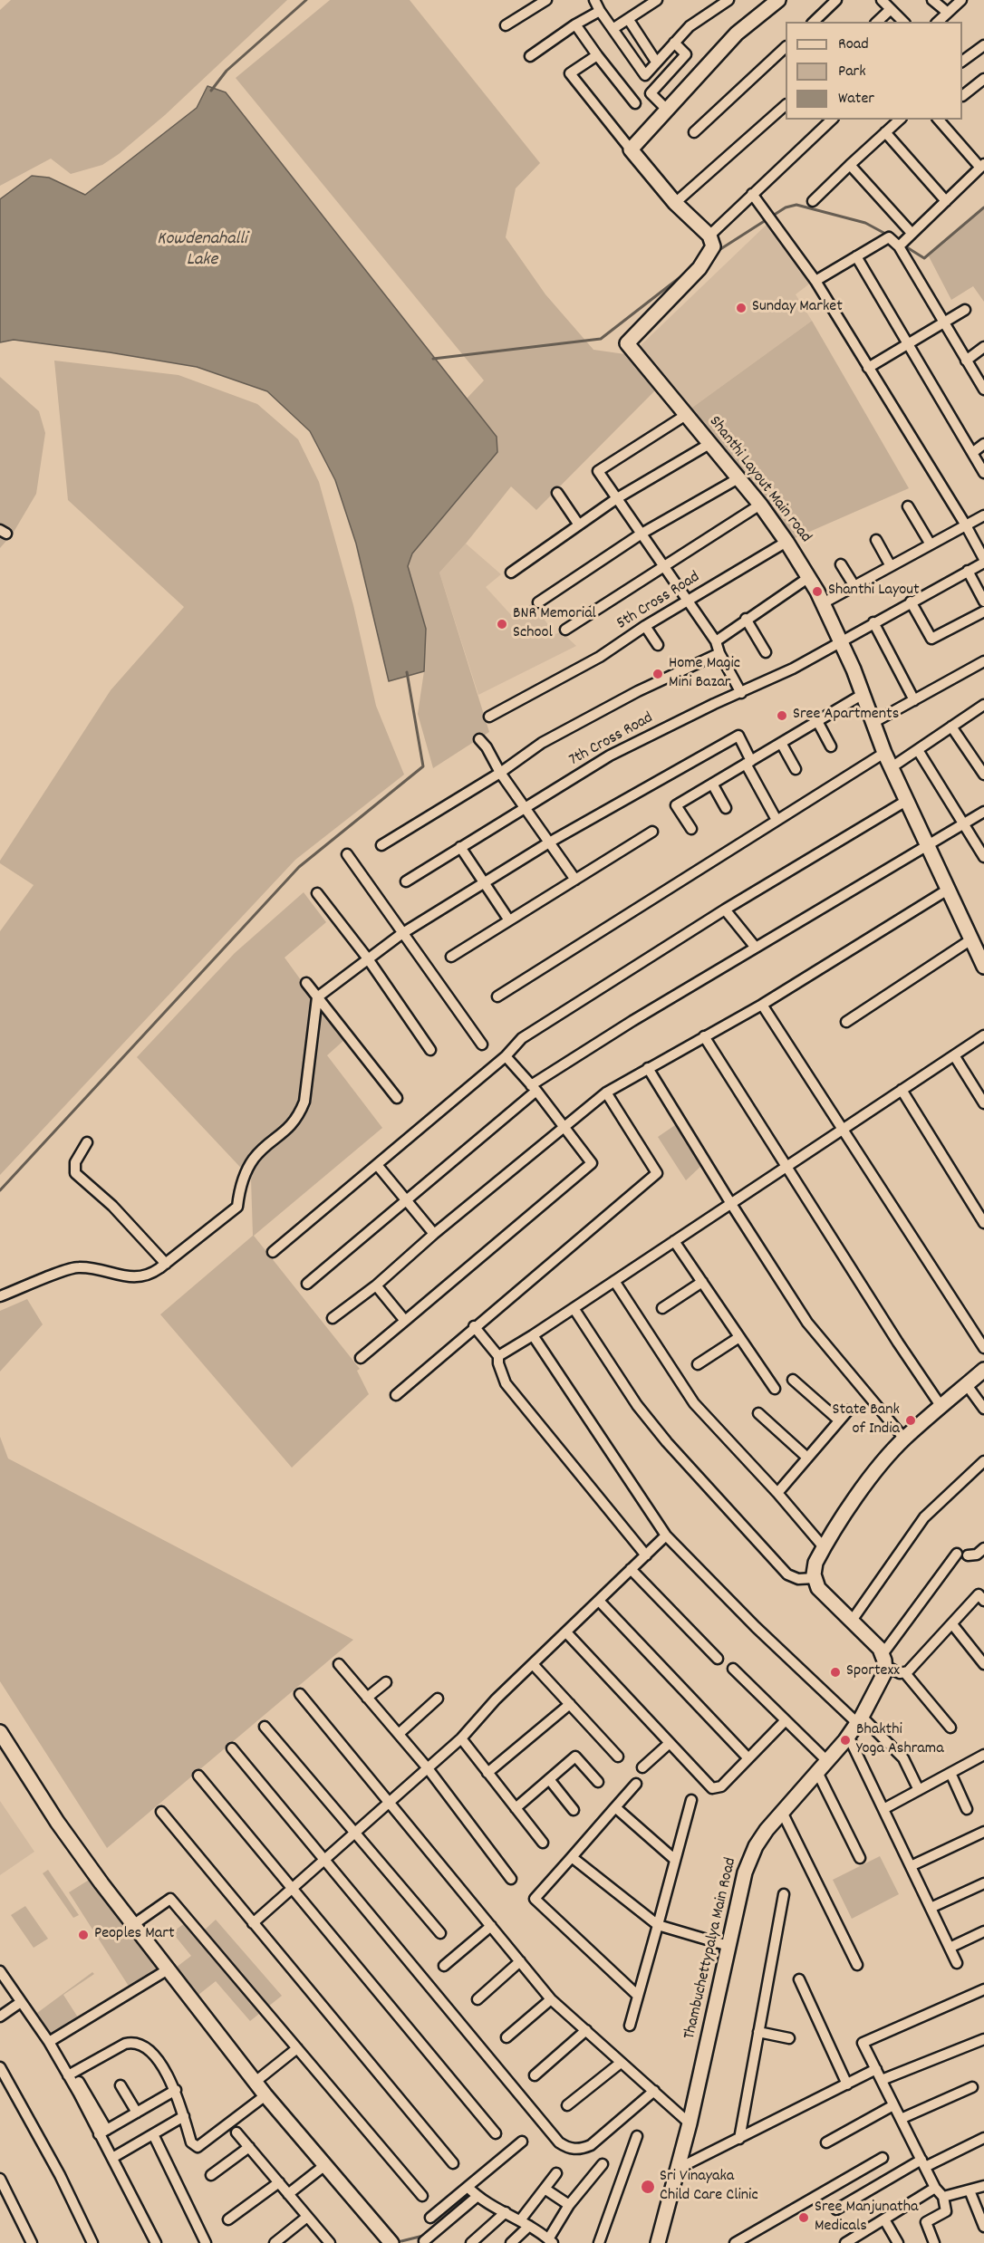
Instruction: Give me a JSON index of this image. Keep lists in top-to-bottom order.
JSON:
{
  "streets": {
    "street": [
      "Shanthi Layout Main road",
      "5th Cross Road",
      "7th Cross Road",
      "Thambuchettypalya Main Road"
    ]
  },
  "crossings": [
    ["Shanthi Layout Main road", "5th Cross Road"],
    ["Shanthi Layout Main road", "7th Cross Road"]
  ],
  "water": ["Kowdenahalli Lake"],
  "places": [
    "Sunday Market",
    "Shanthi Layout",
    "BNR Memorial School",
    "Home Magic Mini Bazar",
    "Sree Apartments",
    "State Bank of India",
    "Sportexx",
    "Bhakthi Yoga Ashrama",
    "Peoples Mart",
    "Sri Vinayaka Child Care Clinic",
    "Sree Manjunatha Medicals"
  ],
  "legend": ["Road", "Park", "Water"]
}
